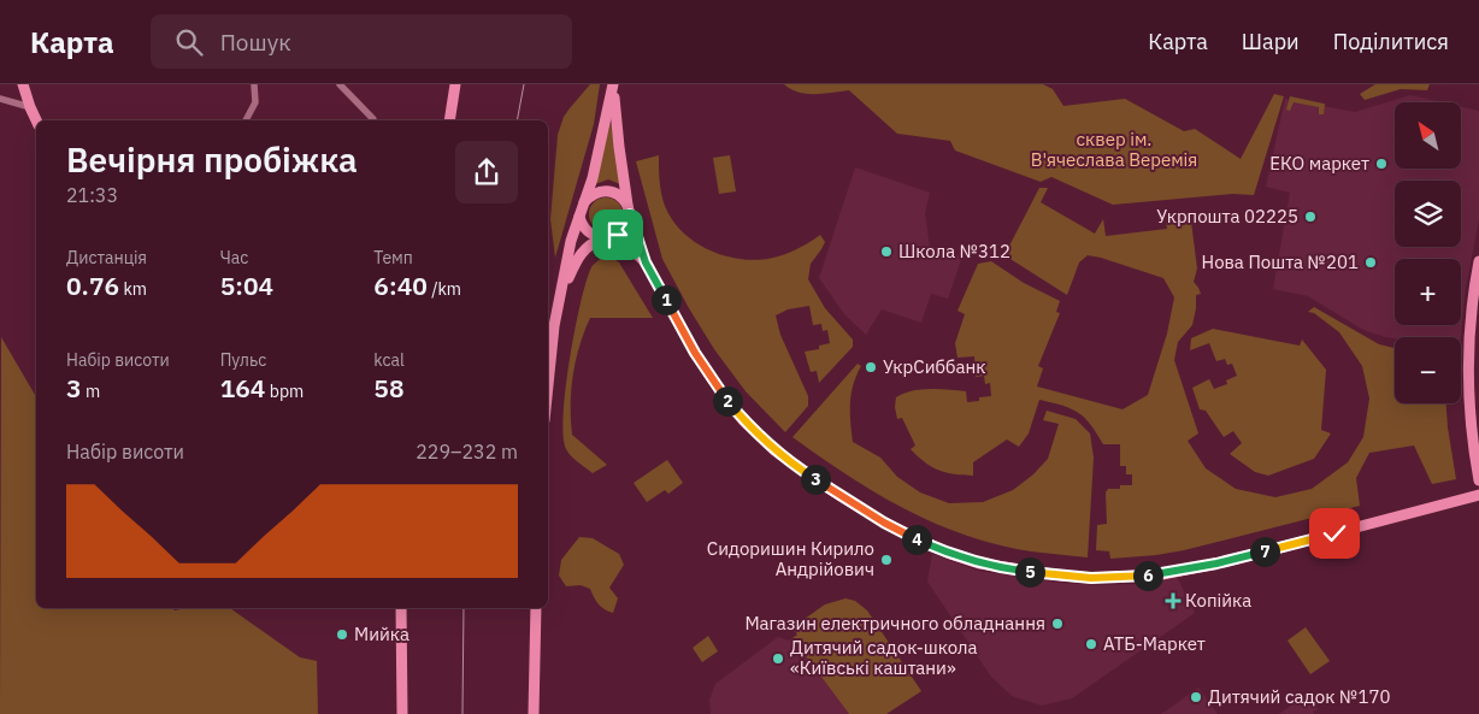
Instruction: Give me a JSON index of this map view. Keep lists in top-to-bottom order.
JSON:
{
  "parks": ["сквер ім. В'ячеслава Веремія"],
  "places": {
    "other": [
      "ЕКО маркет",
      "Укрпошта 02225",
      "Школа №312",
      "Нова Пошта №201",
      "УкрСиббанк",
      "Сидоришин Кирило Андрійович",
      "Магазин електричного обладнання",
      "Мийка",
      "АТБ-Маркет",
      "Дитячий садок-школа «Київські каштани»",
      "Дитячий садок №170"
    ],
    "health": ["Копійка"]
  },
  "north": "top left",
  "page": {
    "header": "Карта",
    "search": "Пошук",
    "nav": ["Карта", "Шари", "Поділитися"],
    "map_buttons": ["+", "−"],
    "heading": ["Вечірня пробіжка", "21:33"],
    "stats": [
      ["Дистанція", "0.76 km"],
      ["Час", "5:04"],
      ["Темп", "6:40 /km"],
      ["Набір висоти", "3 m"],
      ["Пульс", "164 bpm"],
      ["kcal", "58"]
    ],
    "pins": [
      "1",
      "2",
      "3",
      "4",
      "7",
      "5",
      "6"
    ],
    "chart": ["Набір висоти", "229–232 m"]
  }
}
